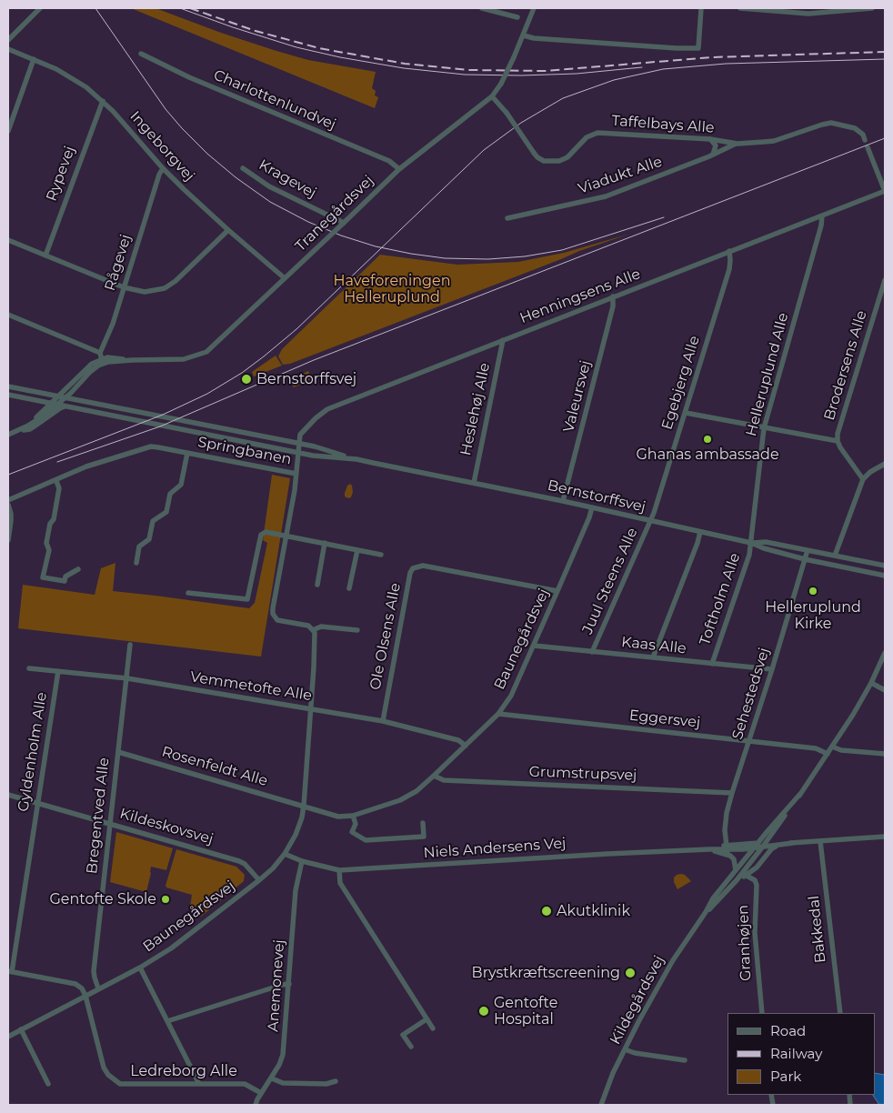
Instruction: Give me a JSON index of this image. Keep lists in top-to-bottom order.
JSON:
{
  "streets": {
    "street": [
      "Charlottenlundvej",
      "Taffelbays Alle",
      "Ingeborgvej",
      "Rypevej",
      "Viadukt Alle",
      "Kragevej",
      "Tranegårdsvej",
      "Rågevej",
      "Henningsens Alle",
      "Brodersens Alle",
      "Helleruplund Alle",
      "Egebjerg Alle",
      "Valeursvej",
      "Heslehøj Alle",
      "Springbanen",
      "Bernstorffsvej",
      "Juul Steens Alle",
      "Toftholm Alle",
      "Ole Olsens Alle",
      "Baunegårdsvej",
      "Kaas Alle",
      "Vemmetofte Alle",
      "Sehestedsvej",
      "Eggersvej",
      "Gyldenholm Alle",
      "Rosenfeldt Alle",
      "Grumstrupsvej",
      "Bregentved Alle",
      "Kildeskovsvej",
      "Niels Andersens Vej",
      "Bakkedal",
      "Granhøjen",
      "Anemonevej",
      "Kildegårdsvej",
      "Ledreborg Alle"
    ]
  },
  "crossings": [
    ["Charlottenlundvej", "Tranegårdsvej"],
    ["Taffelbays Alle", "Viadukt Alle"],
    ["Taffelbays Alle", "Tranegårdsvej"],
    ["Ingeborgvej", "Rypevej"],
    ["Ingeborgvej", "Tranegårdsvej"],
    ["Ingeborgvej", "Rågevej"],
    ["Kragevej", "Tranegårdsvej"],
    ["Henningsens Alle", "Helleruplund Alle"],
    ["Henningsens Alle", "Egebjerg Alle"],
    ["Henningsens Alle", "Valeursvej"],
    ["Henningsens Alle", "Heslehøj Alle"],
    ["Henningsens Alle", "Bernstorffsvej"],
    ["Helleruplund Alle", "Bernstorffsvej"],
    ["Helleruplund Alle", "Toftholm Alle"],
    ["Egebjerg Alle", "Bernstorffsvej"],
    ["Egebjerg Alle", "Juul Steens Alle"],
    ["Valeursvej", "Bernstorffsvej"],
    ["Heslehøj Alle", "Bernstorffsvej"],
    ["Bernstorffsvej", "Juul Steens Alle"],
    ["Bernstorffsvej", "Toftholm Alle"],
    ["Bernstorffsvej", "Baunegårdsvej"],
    ["Bernstorffsvej", "Sehestedsvej"],
    ["Juul Steens Alle", "Kaas Alle"],
    ["Toftholm Alle", "Kaas Alle"],
    ["Ole Olsens Alle", "Baunegårdsvej"],
    ["Ole Olsens Alle", "Vemmetofte Alle"],
    ["Baunegårdsvej", "Kaas Alle"],
    ["Baunegårdsvej", "Vemmetofte Alle"],
    ["Baunegårdsvej", "Eggersvej"],
    ["Baunegårdsvej", "Rosenfeldt Alle"],
    ["Baunegårdsvej", "Grumstrupsvej"],
    ["Baunegårdsvej", "Bregentved Alle"],
    ["Baunegårdsvej", "Kildeskovsvej"],
    ["Baunegårdsvej", "Niels Andersens Vej"],
    ["Baunegårdsvej", "Ledreborg Alle"],
    ["Kaas Alle", "Sehestedsvej"],
    ["Vemmetofte Alle", "Gyldenholm Alle"],
    ["Vemmetofte Alle", "Bregentved Alle"],
    ["Sehestedsvej", "Eggersvej"],
    ["Sehestedsvej", "Grumstrupsvej"],
    ["Sehestedsvej", "Niels Andersens Vej"],
    ["Eggersvej", "Kildegårdsvej"],
    ["Gyldenholm Alle", "Kildeskovsvej"],
    ["Rosenfeldt Alle", "Bregentved Alle"],
    ["Bregentved Alle", "Kildeskovsvej"],
    ["Niels Andersens Vej", "Bakkedal"],
    ["Niels Andersens Vej", "Anemonevej"],
    ["Niels Andersens Vej", "Kildegårdsvej"],
    ["Granhøjen", "Kildegårdsvej"],
    ["Anemonevej", "Ledreborg Alle"]
  ],
  "parks": ["Haveforeningen Helleruplund"],
  "places": [
    "Bernstorffsvej",
    "Ghanas ambassade",
    "Helleruplund Kirke",
    "Gentofte Skole",
    "Akutklinik",
    "Brystkræftscreening",
    "Gentofte Hospital"
  ],
  "legend": ["Road", "Railway", "Park"]
}
